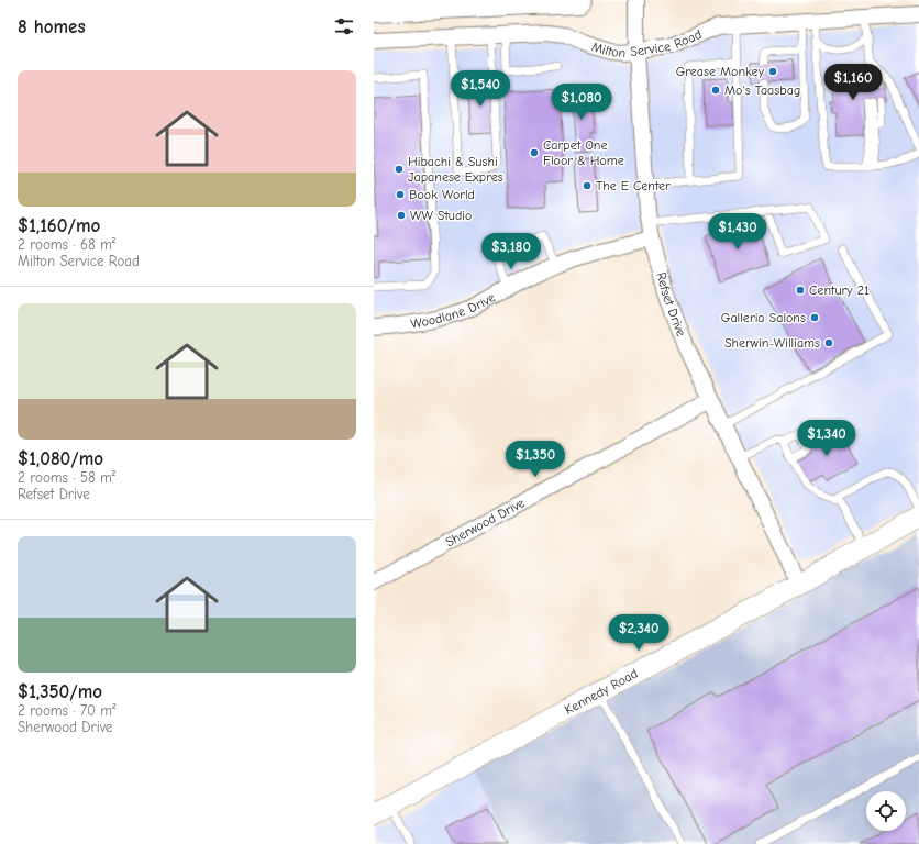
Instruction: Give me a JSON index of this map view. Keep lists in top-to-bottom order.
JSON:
{
  "streets": {
    "street": [
      "Milton Service Road",
      "Refset Drive",
      "Woodlane Drive",
      "Sherwood Drive",
      "Kennedy Road"
    ]
  },
  "crossings": [
    ["Milton Service Road", "Refset Drive"],
    ["Refset Drive", "Woodlane Drive"],
    ["Refset Drive", "Sherwood Drive"],
    ["Refset Drive", "Kennedy Road"]
  ],
  "places": [
    "Grease Monkey",
    "Mo's Taasbag",
    "Carpet One Floor & Home",
    "Hibachi & Sushi Japanese Expres",
    "The E Center",
    "Book World",
    "WW Studio",
    "Century 21",
    "Galleria Salons",
    "Sherwin-Williams"
  ],
  "page": {
    "heading": "8 homes",
    "list": [
      {
        "name": "$1,160/mo",
        "note": "2 rooms · 68 m² · Milton Service Road"
      },
      {
        "name": "$1,080/mo",
        "note": "2 rooms · 58 m² · Refset Drive"
      },
      {
        "name": "$1,350/mo",
        "note": "2 rooms · 70 m² · Sherwood Drive"
      }
    ],
    "price": [
      "$1,160",
      "$1,540",
      "$1,080",
      "$1,430",
      "$3,180",
      "$1,340",
      "$1,350",
      "$2,340"
    ]
  }
}
